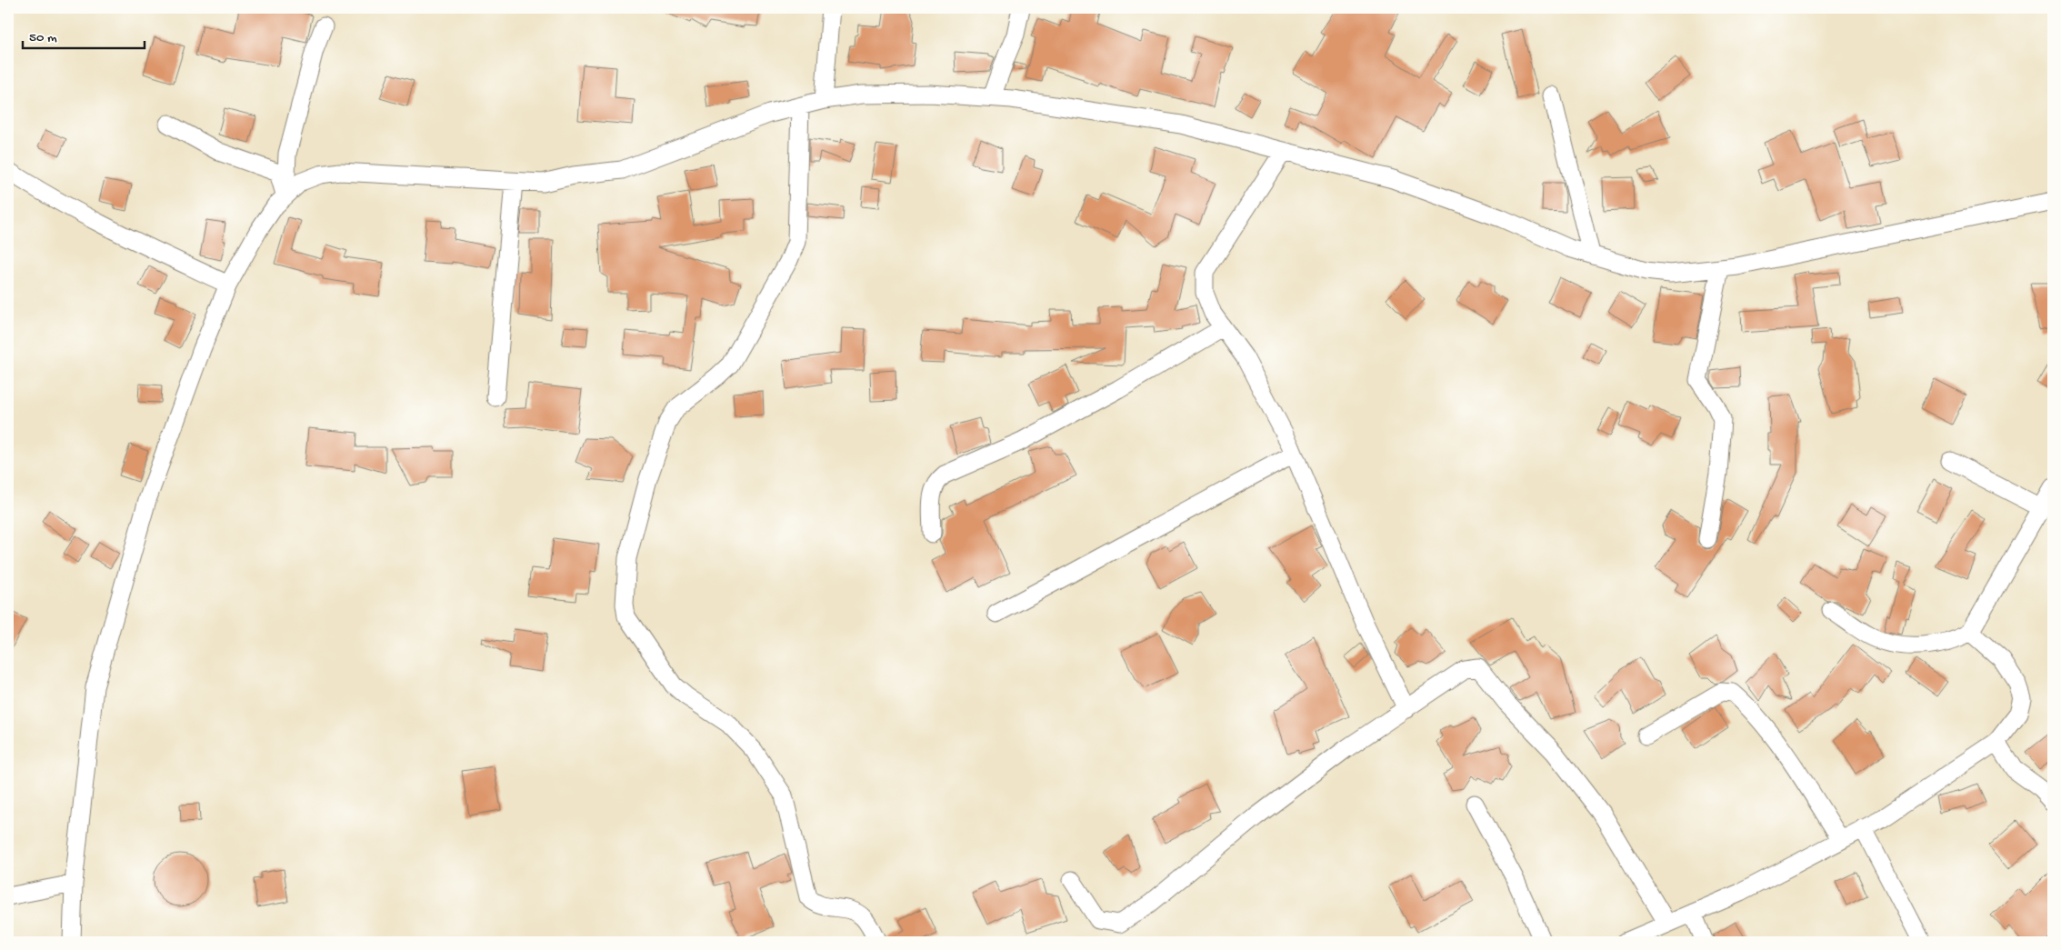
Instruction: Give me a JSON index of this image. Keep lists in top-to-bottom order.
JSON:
{
  "scale_bar": "50 m"
}
